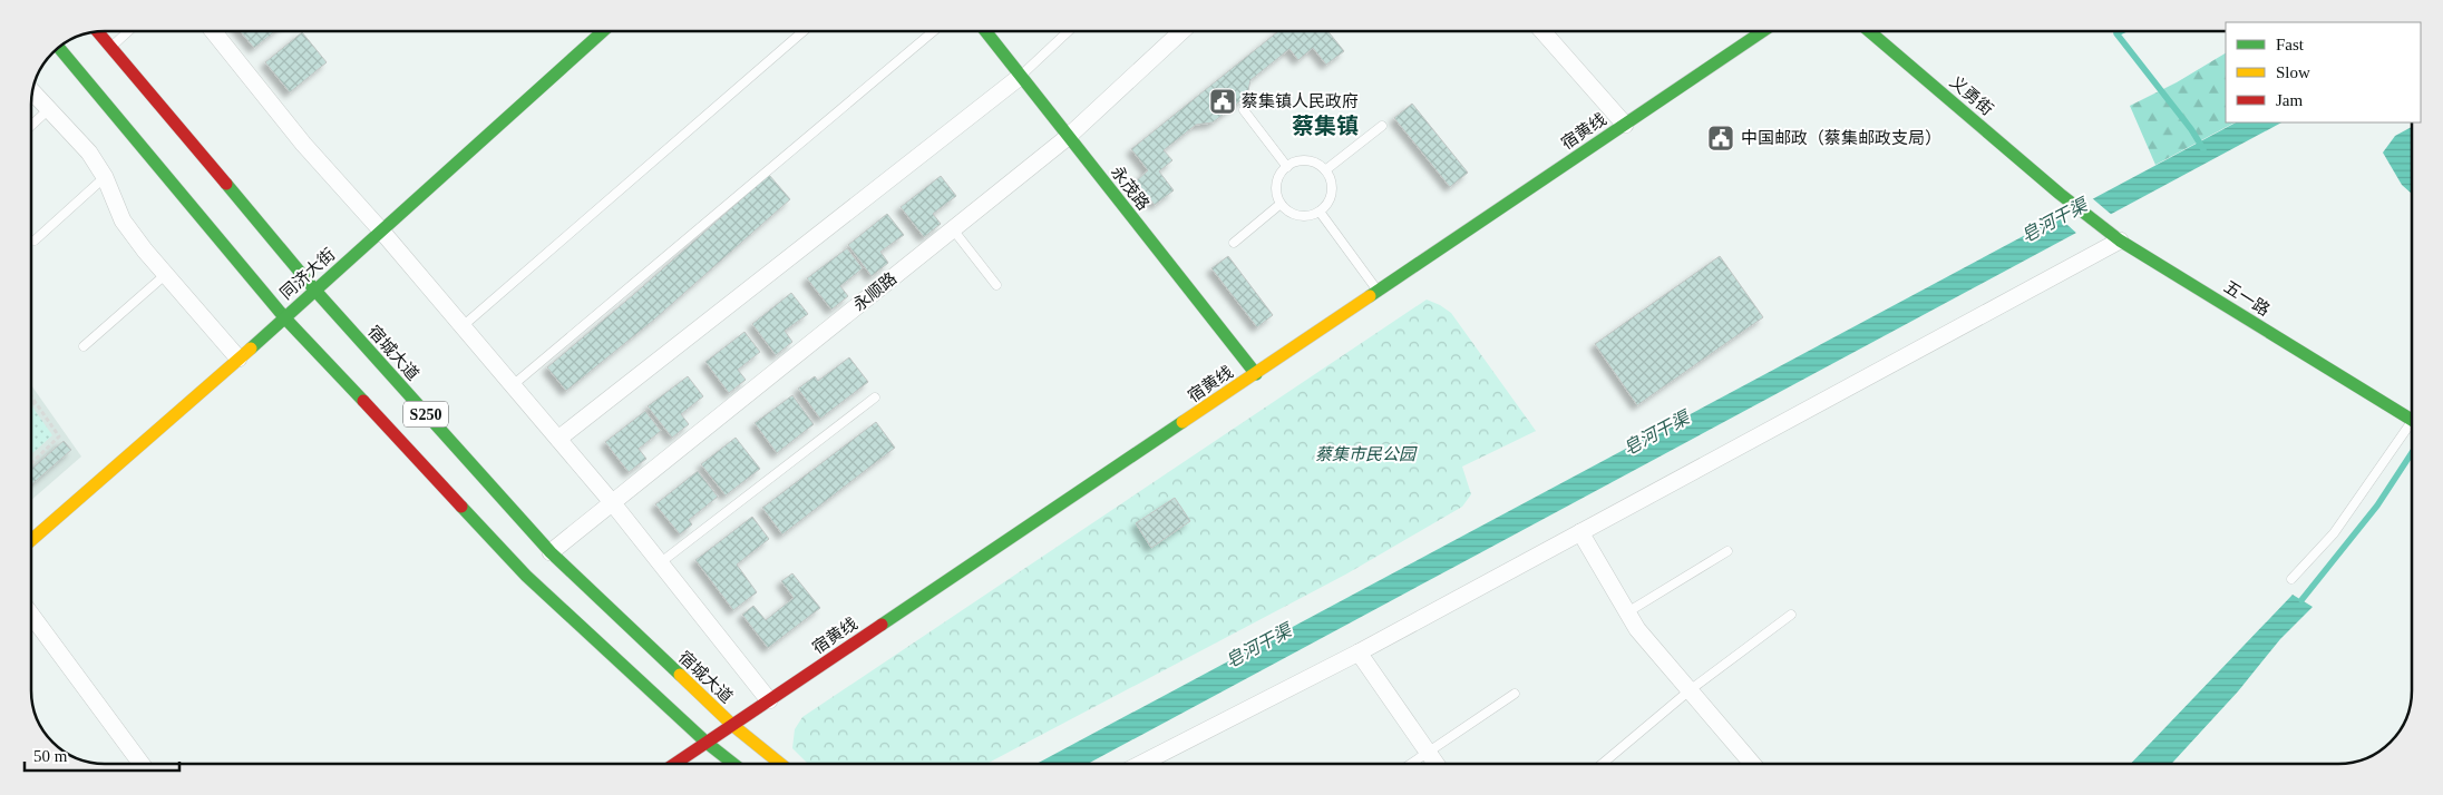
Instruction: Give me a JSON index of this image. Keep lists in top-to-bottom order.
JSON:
{
  "streets": {
    "main road": [
      "义勇街",
      "宿黄线",
      "永茂路",
      "同济大街",
      "五一路",
      "宿城大道",
      "S250"
    ],
    "street": ["永顺路"]
  },
  "crossings": [
    ["义勇街", "五一路"],
    ["宿黄线", "永茂路"],
    ["宿黄线", "宿城大道"],
    ["宿黄线", "S250"],
    ["永茂路", "永顺路"],
    ["同济大街", "宿城大道"],
    ["同济大街", "S250"],
    ["永顺路", "宿城大道"]
  ],
  "districts": ["蔡集镇"],
  "water": ["皂河干渠"],
  "parks": ["蔡集市民公园"],
  "places": {
    "public building": ["蔡集镇人民政府", "中国邮政（蔡集邮政支局）"]
  },
  "legend": ["Fast", "Slow", "Jam"],
  "scale_bar": "50 m"
}
